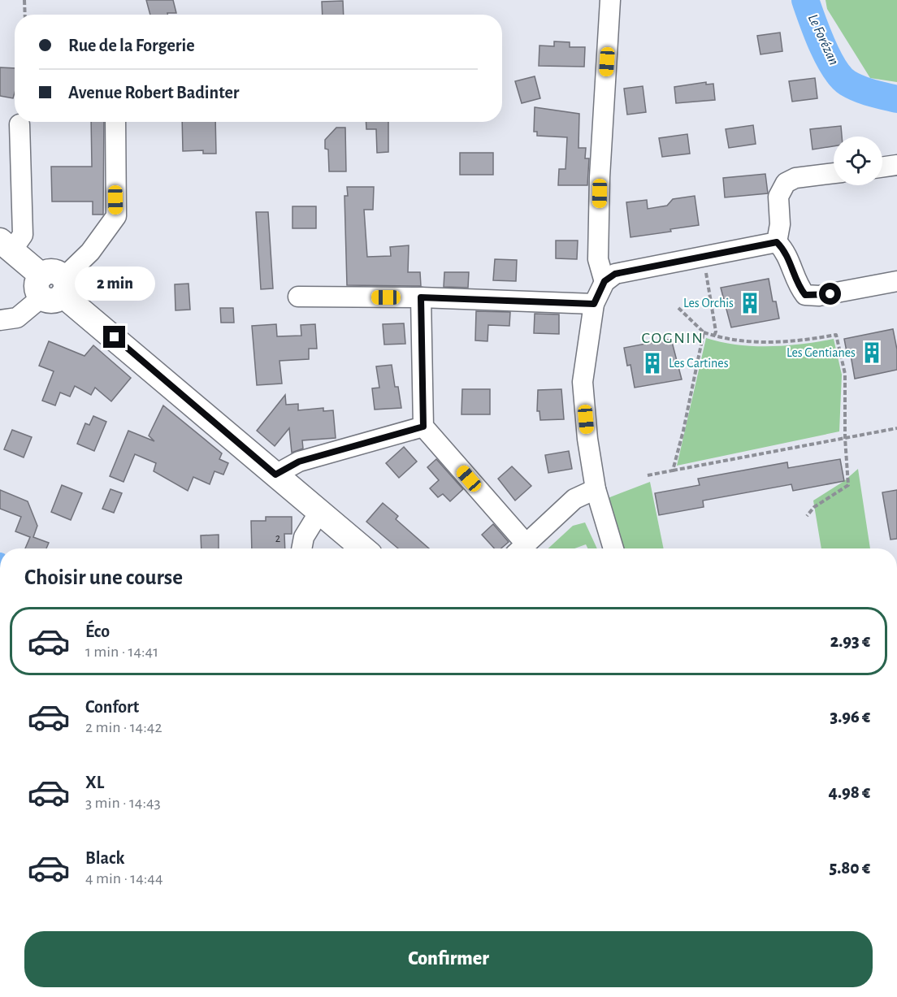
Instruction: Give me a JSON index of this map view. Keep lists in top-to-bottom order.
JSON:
{
  "districts": ["COGNIN"],
  "water": ["Le Forézan"],
  "places": {
    "building": ["Les Orchis", "Les Gentianes", "Les Cartines"]
  },
  "house_numbers": ["2"],
  "page": {
    "banner": ["Rue de la Forgerie", "Avenue Robert Badinter"],
    "bubble": "2 min",
    "heading": "Choisir une course",
    "list": [
      {
        "name": "Éco",
        "note": "1 min · 14:41",
        "value": "2.93 €"
      },
      {
        "name": "Confort",
        "note": "2 min · 14:42",
        "value": "3.96 €"
      },
      {
        "name": "XL",
        "note": "3 min · 14:43",
        "value": "4.98 €"
      },
      {
        "name": "Black",
        "note": "4 min · 14:44",
        "value": "5.80 €"
      }
    ],
    "buttons": "Confirmer"
  }
}
